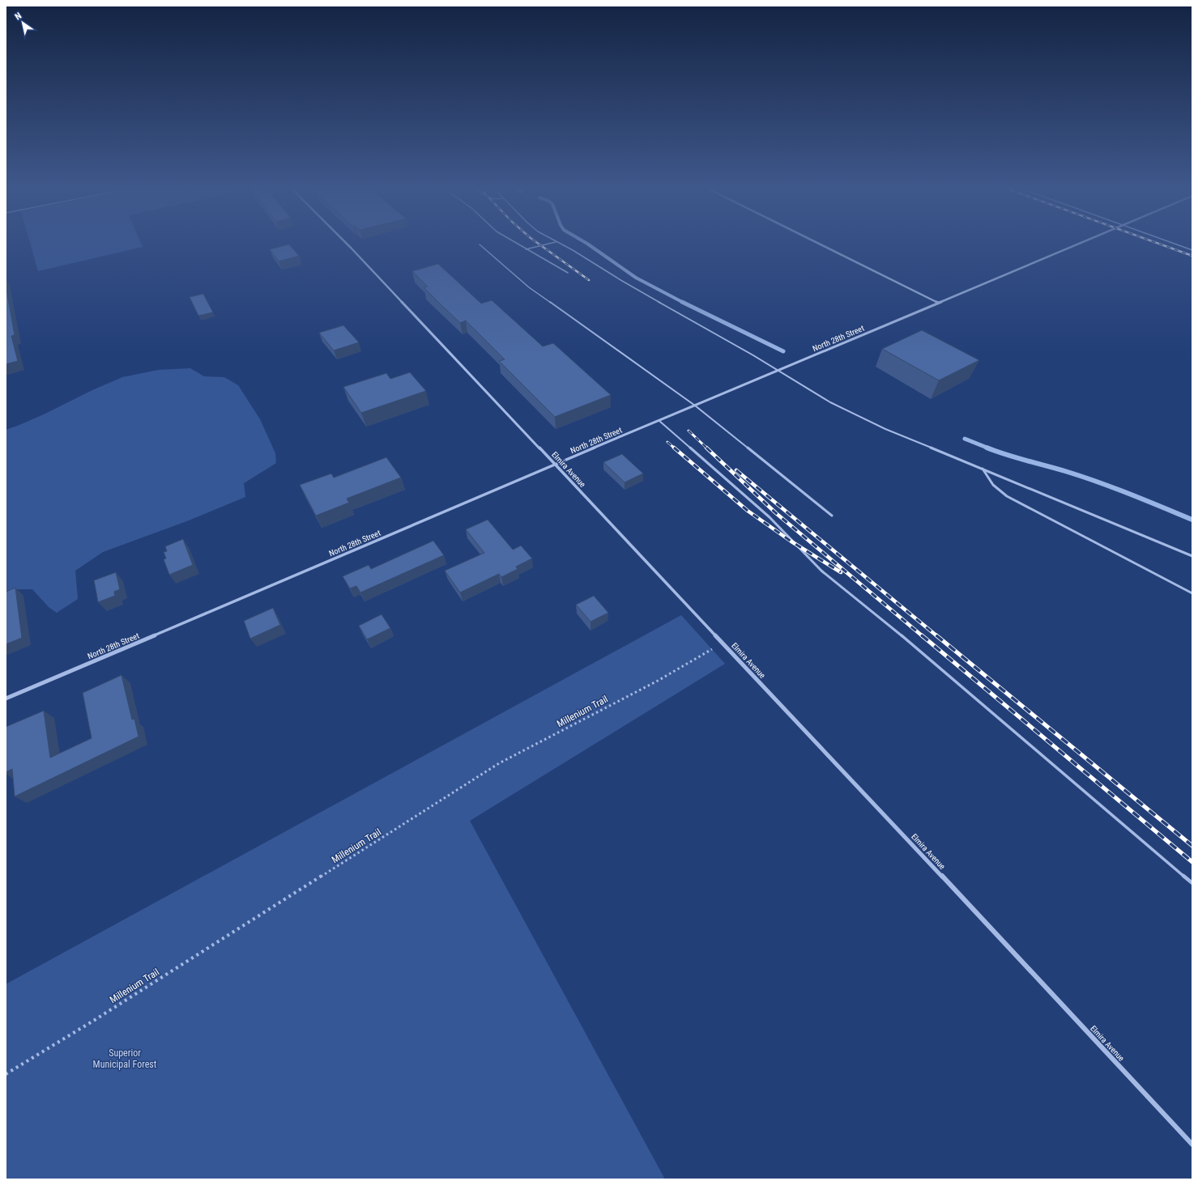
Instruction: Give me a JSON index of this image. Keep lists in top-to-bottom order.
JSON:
{
  "streets": {
    "street": ["North 28th Street", "Elmira Avenue"],
    "path": ["Millenium Trail"]
  },
  "crossings": [
    ["North 28th Street", "Elmira Avenue"],
    ["Elmira Avenue", "Millenium Trail"]
  ],
  "parks": ["Superior Municipal Forest"],
  "north": "top left"
}
